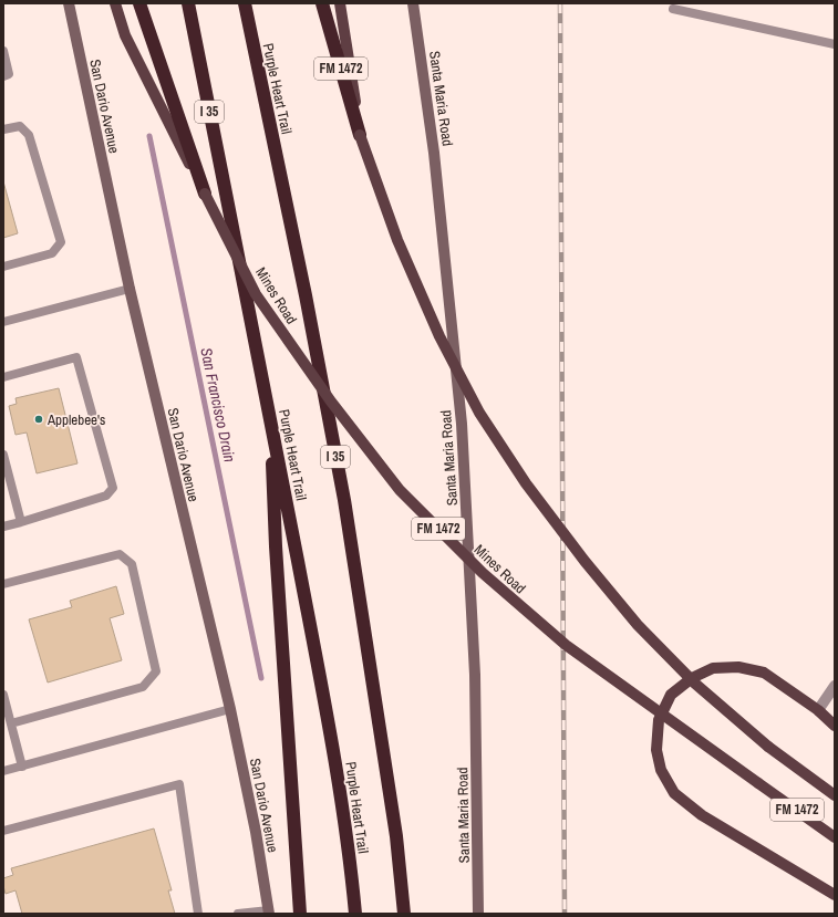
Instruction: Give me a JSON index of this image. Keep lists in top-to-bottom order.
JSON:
{
  "streets": {
    "highway": ["FM 1472", "Purple Heart Trail", "I 35"],
    "main road": ["Santa Maria Road", "San Dario Avenue", "Mines Road"]
  },
  "crossings": [
    ["FM 1472", "Mines Road"]
  ],
  "water": ["San Francisco Drain"],
  "places": ["Applebee's"]
}
